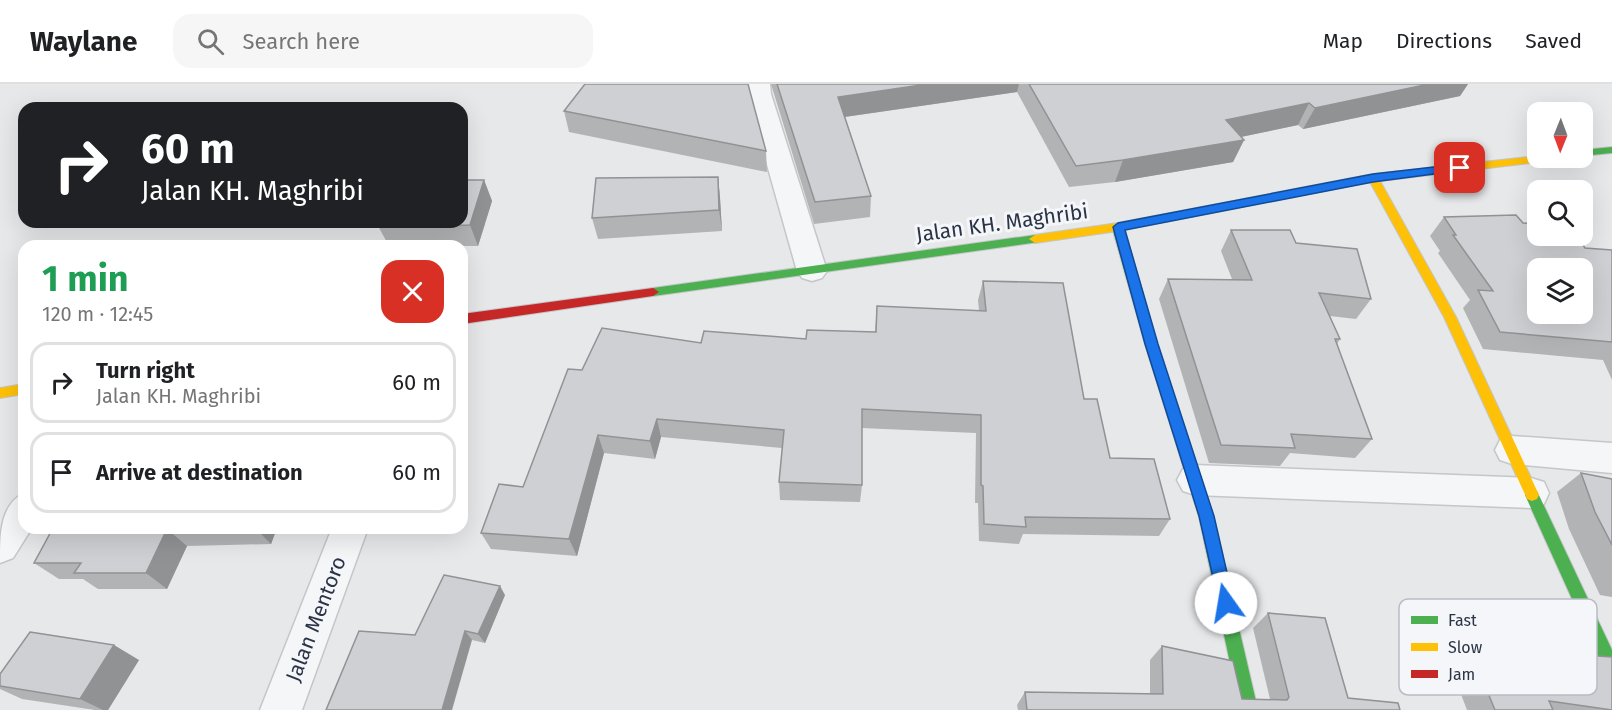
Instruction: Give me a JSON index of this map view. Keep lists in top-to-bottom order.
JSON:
{
  "streets": {
    "main road": ["Jalan KH. Maghribi"],
    "street": ["Jalan Mentoro"]
  },
  "legend": ["Fast", "Slow", "Jam"],
  "north": "bottom",
  "page": {
    "header": "Waylane",
    "search": "Search here",
    "nav": ["Map", "Directions", "Saved"],
    "turn": ["60 m", "Jalan KH. Maghribi"],
    "heading": ["1 min", "120 m · 12:45"],
    "list": [
      {
        "name": "Turn right",
        "note": "Jalan KH. Maghribi",
        "value": "60 m"
      },
      {
        "name": "Arrive at destination",
        "value": "60 m"
      }
    ]
  }
}
